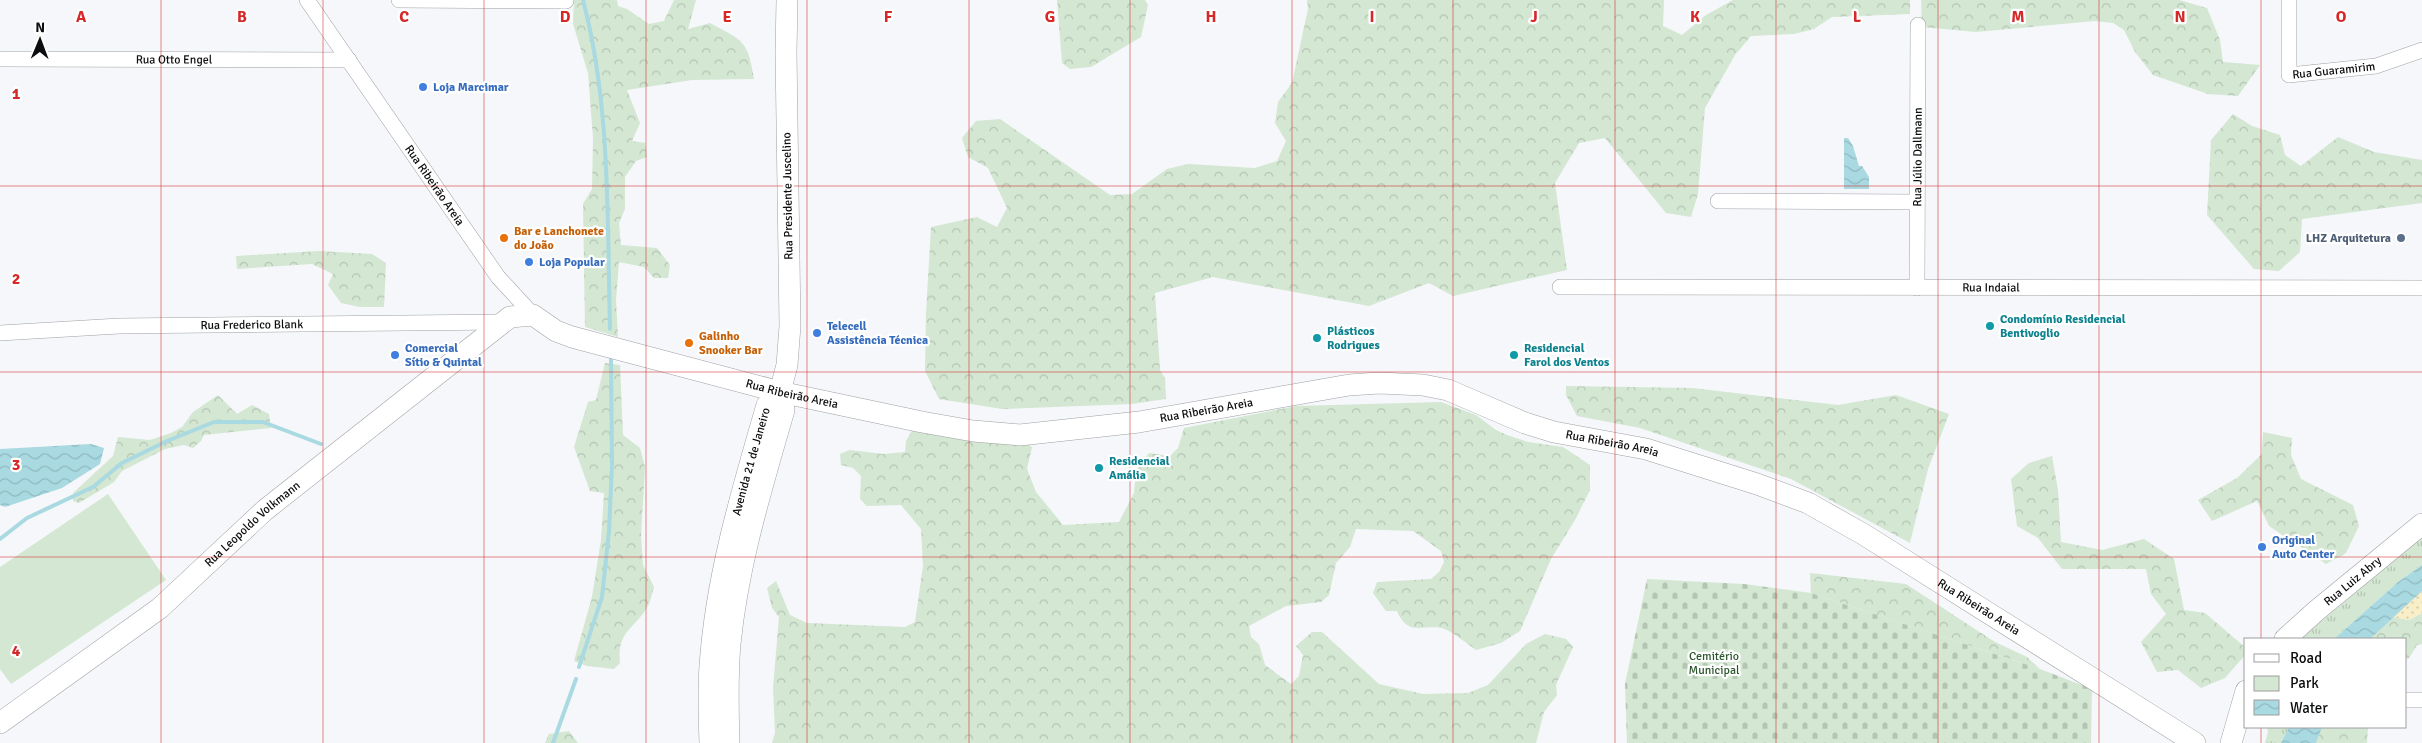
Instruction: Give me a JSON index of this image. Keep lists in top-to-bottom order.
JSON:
{
  "streets": {
    "street": [
      "Rua Otto Engel",
      "Rua Guaramirim",
      "Rua Júlio Dallmann",
      "Rua Ribeirão Areia",
      "Rua Presidente Juscelino",
      "Rua Indaial",
      "Rua Frederico Blank",
      "Avenida 21 de Janeiro",
      "Rua Leopoldo Volkmann",
      "Rua Luiz Abry"
    ]
  },
  "crossings": [
    ["Rua Otto Engel", "Rua Ribeirão Areia"],
    ["Rua Júlio Dallmann", "Rua Indaial"],
    ["Rua Ribeirão Areia", "Rua Presidente Juscelino"],
    ["Rua Ribeirão Areia", "Avenida 21 de Janeiro"],
    ["Rua Presidente Juscelino", "Avenida 21 de Janeiro"],
    ["Rua Frederico Blank", "Rua Leopoldo Volkmann"]
  ],
  "parks": ["Cemitério Municipal"],
  "places": [
    "Loja Marcimar",
    "Bar e Lanchonete do João",
    "LHZ Arquitetura",
    "Loja Popular",
    "Condomínio Residencial Bentivoglio",
    "Telecell Assistência Técnica",
    "Plásticos Rodrigues",
    "Galinho Snooker Bar",
    "Comercial Sítio & Quintal",
    "Residencial Farol dos Ventos",
    "Residencial Amália",
    "Original Auto Center"
  ],
  "legend": ["Road", "Park", "Water"],
  "north": "top",
  "grid": {
    "columns": [
      "A",
      "B",
      "C",
      "D",
      "E",
      "F",
      "G",
      "H",
      "I",
      "J",
      "K",
      "L",
      "M",
      "N",
      "O"
    ],
    "rows": [
      "1",
      "2",
      "3",
      "4"
    ]
  }
}
